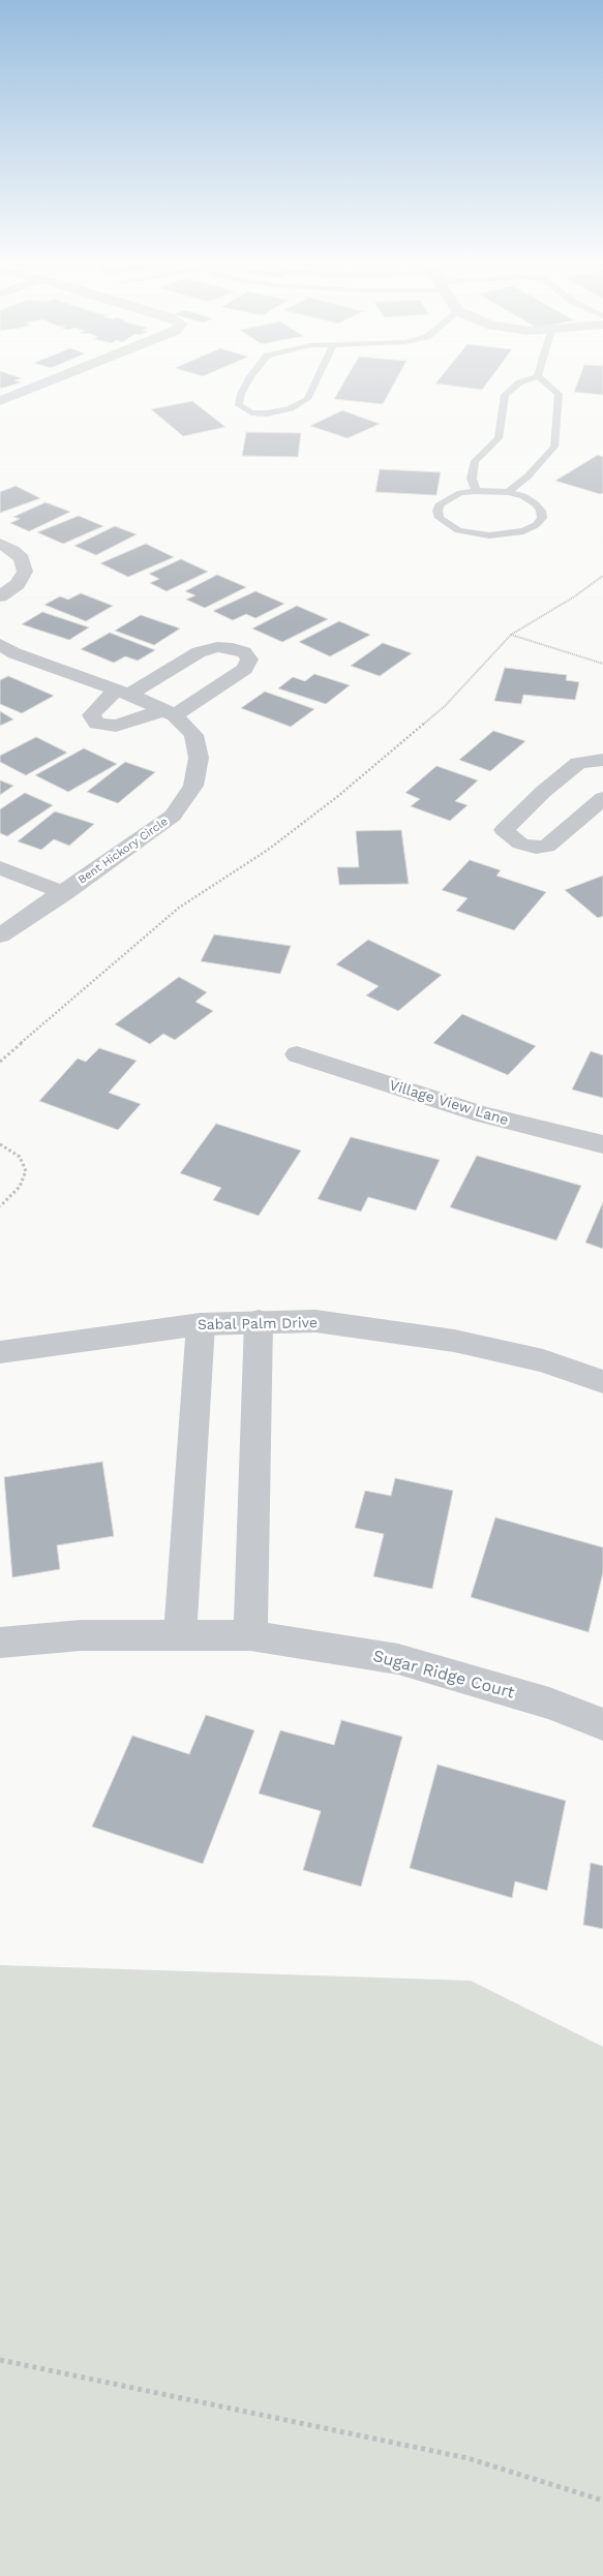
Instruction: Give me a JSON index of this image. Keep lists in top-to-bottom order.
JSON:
{
  "streets": {
    "street": [
      "Bent Hickory Circle",
      "Village View Lane",
      "Sabal Palm Drive",
      "Sugar Ridge Court"
    ]
  }
}
